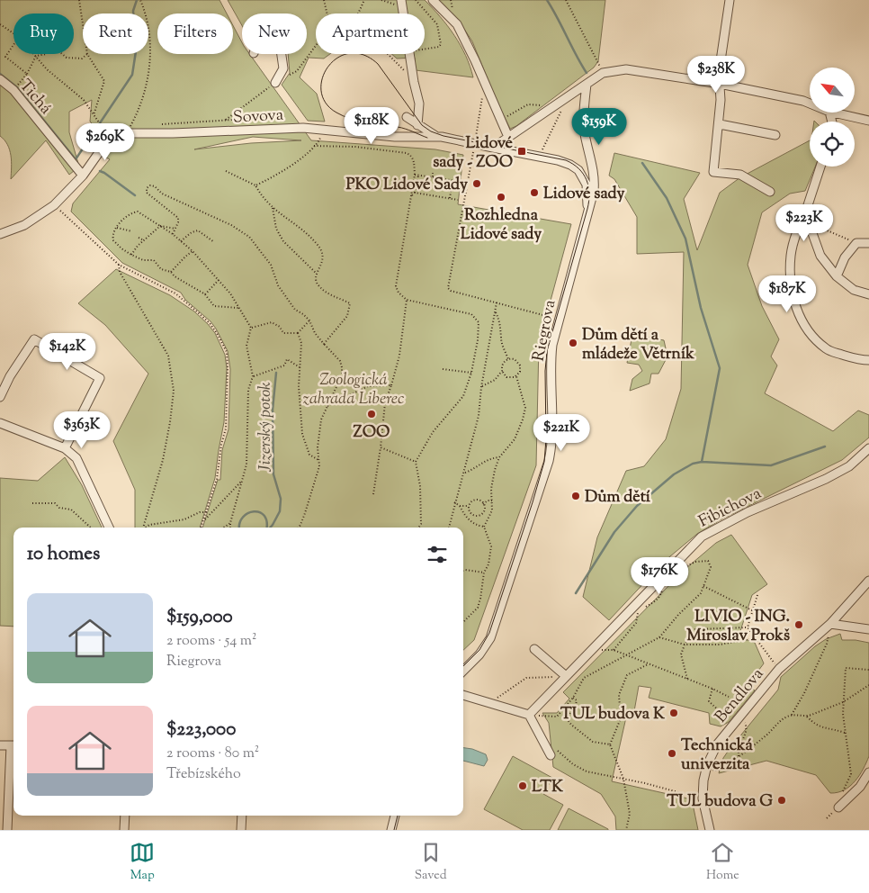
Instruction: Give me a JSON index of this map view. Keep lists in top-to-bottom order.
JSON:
{
  "streets": {
    "street": [
      "Tichá",
      "Sovova",
      "Riegrova",
      "Fibichova",
      "Bendlova"
    ]
  },
  "crossings": [
    ["Tichá", "Sovova"]
  ],
  "water": ["Jizerský potok"],
  "parks": ["Zoologická zahrada Liberec"],
  "places": {
    "transit": ["Lidové sady - ZOO"],
    "other": [
      "PKO Lidové Sady",
      "Lidové sady",
      "Rozhledna Lidové sady",
      "Dům dětí a mládeže Větrník",
      "ZOO",
      "Dům dětí",
      "LIVIO - ING. Miroslav Prokš",
      "TUL budova K",
      "Technická univerzita",
      "LTK",
      "TUL budova G"
    ]
  },
  "north": "top left",
  "page": {
    "chip": [
      "Buy",
      "Rent",
      "Filters",
      "New",
      "Apartment"
    ],
    "price": [
      "$238K",
      "$118K",
      "$159K",
      "$269K",
      "$223K",
      "$187K",
      "$142K",
      "$363K",
      "$221K",
      "$176K"
    ],
    "heading": "10 homes",
    "list": [
      {
        "name": "$159,000",
        "note": "2 rooms · 54 m² · Riegrova"
      },
      {
        "name": "$223,000",
        "note": "2 rooms · 80 m² · Třebízského"
      }
    ],
    "tabs": ["Map", "Saved", "Home"]
  }
}
